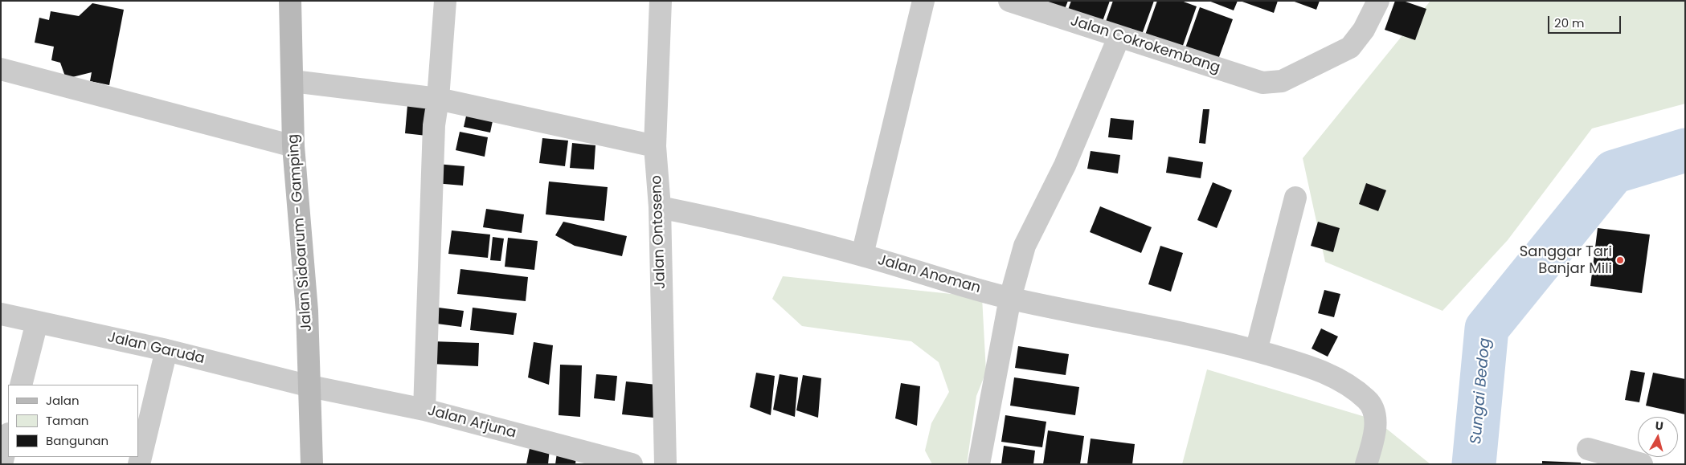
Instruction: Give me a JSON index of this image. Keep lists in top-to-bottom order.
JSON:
{
  "streets": {
    "main road": ["Jalan Sidoarum - Gamping"],
    "street": [
      "Jalan Cokrokembang",
      "Jalan Ontoseno",
      "Jalan Anoman",
      "Jalan Garuda",
      "Jalan Arjuna"
    ]
  },
  "crossings": [
    ["Jalan Ontoseno", "Jalan Anoman"],
    ["Jalan Sidoarum - Gamping", "Jalan Garuda"],
    ["Jalan Sidoarum - Gamping", "Jalan Arjuna"],
    ["Jalan Garuda", "Jalan Arjuna"]
  ],
  "water": ["Sungai Bedog"],
  "places": ["Sanggar Tari Banjar Mili"],
  "legend": ["Jalan", "Taman", "Bangunan"],
  "scale_bar": "20 m",
  "north": "top"
}
